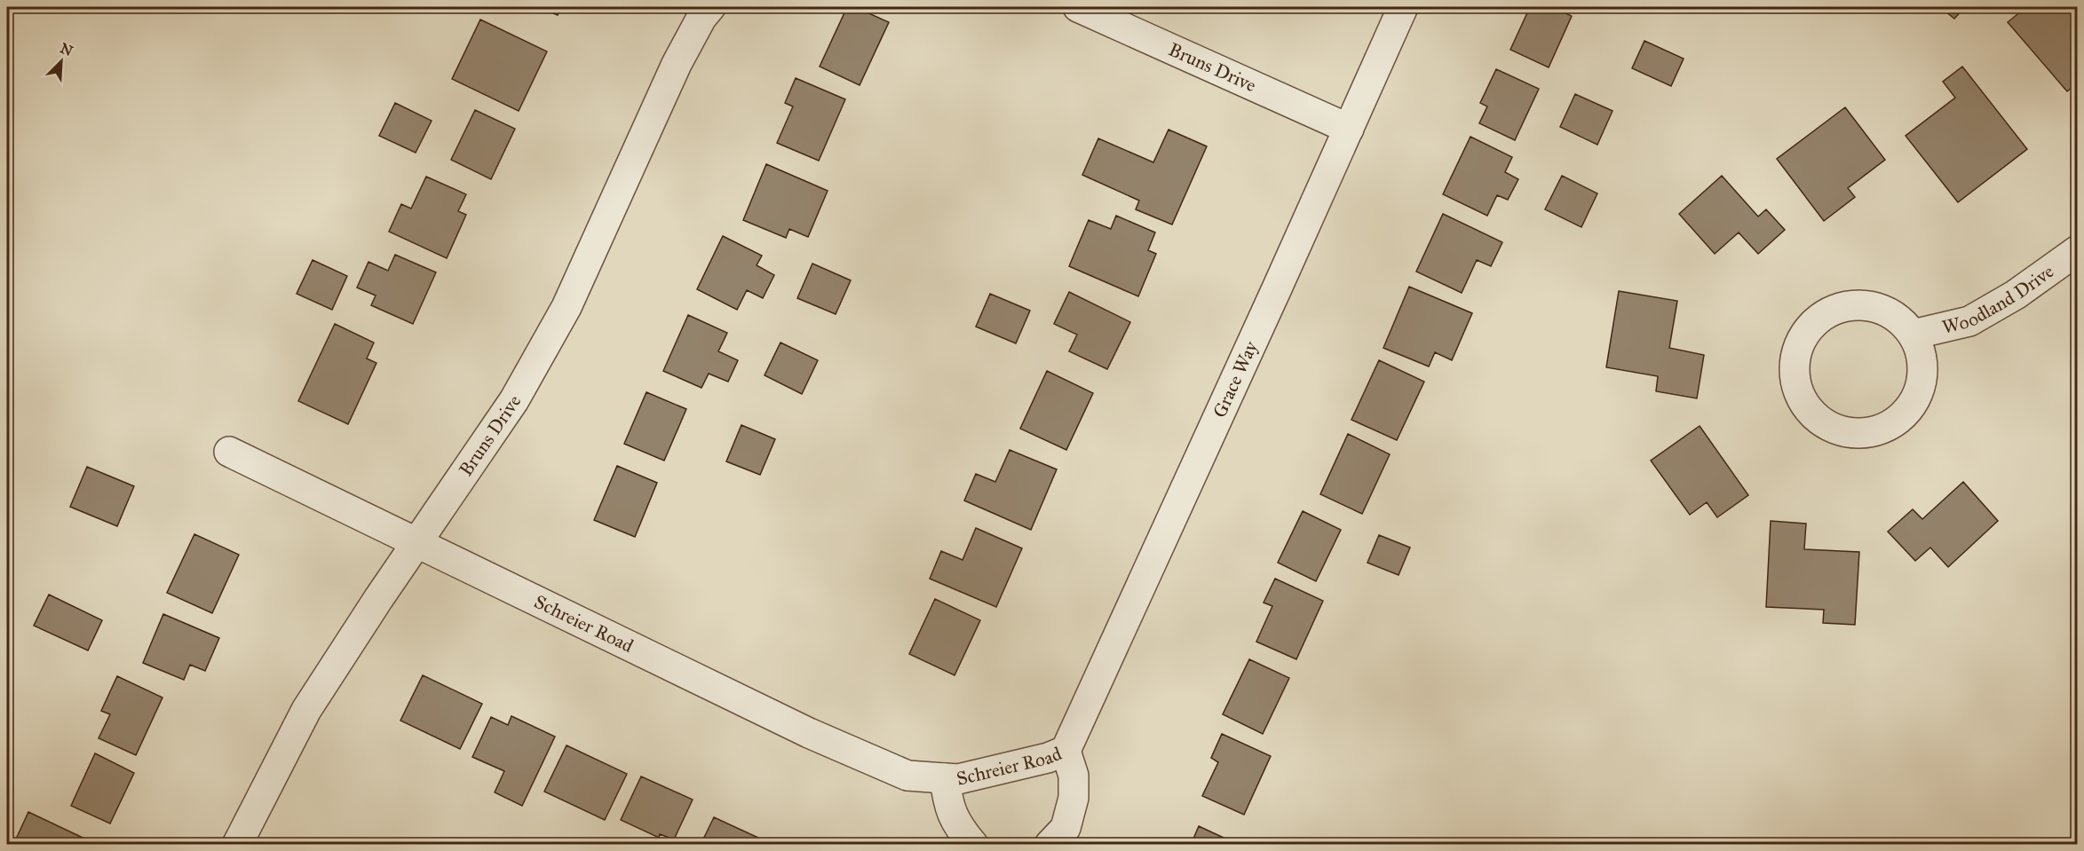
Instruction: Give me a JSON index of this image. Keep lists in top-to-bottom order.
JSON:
{
  "streets": {
    "street": [
      "Bruns Drive",
      "Woodland Drive",
      "Grace Way",
      "Schreier Road"
    ]
  },
  "crossings": [
    ["Bruns Drive", "Grace Way"],
    ["Bruns Drive", "Schreier Road"],
    ["Grace Way", "Schreier Road"]
  ],
  "north": "top right"
}
